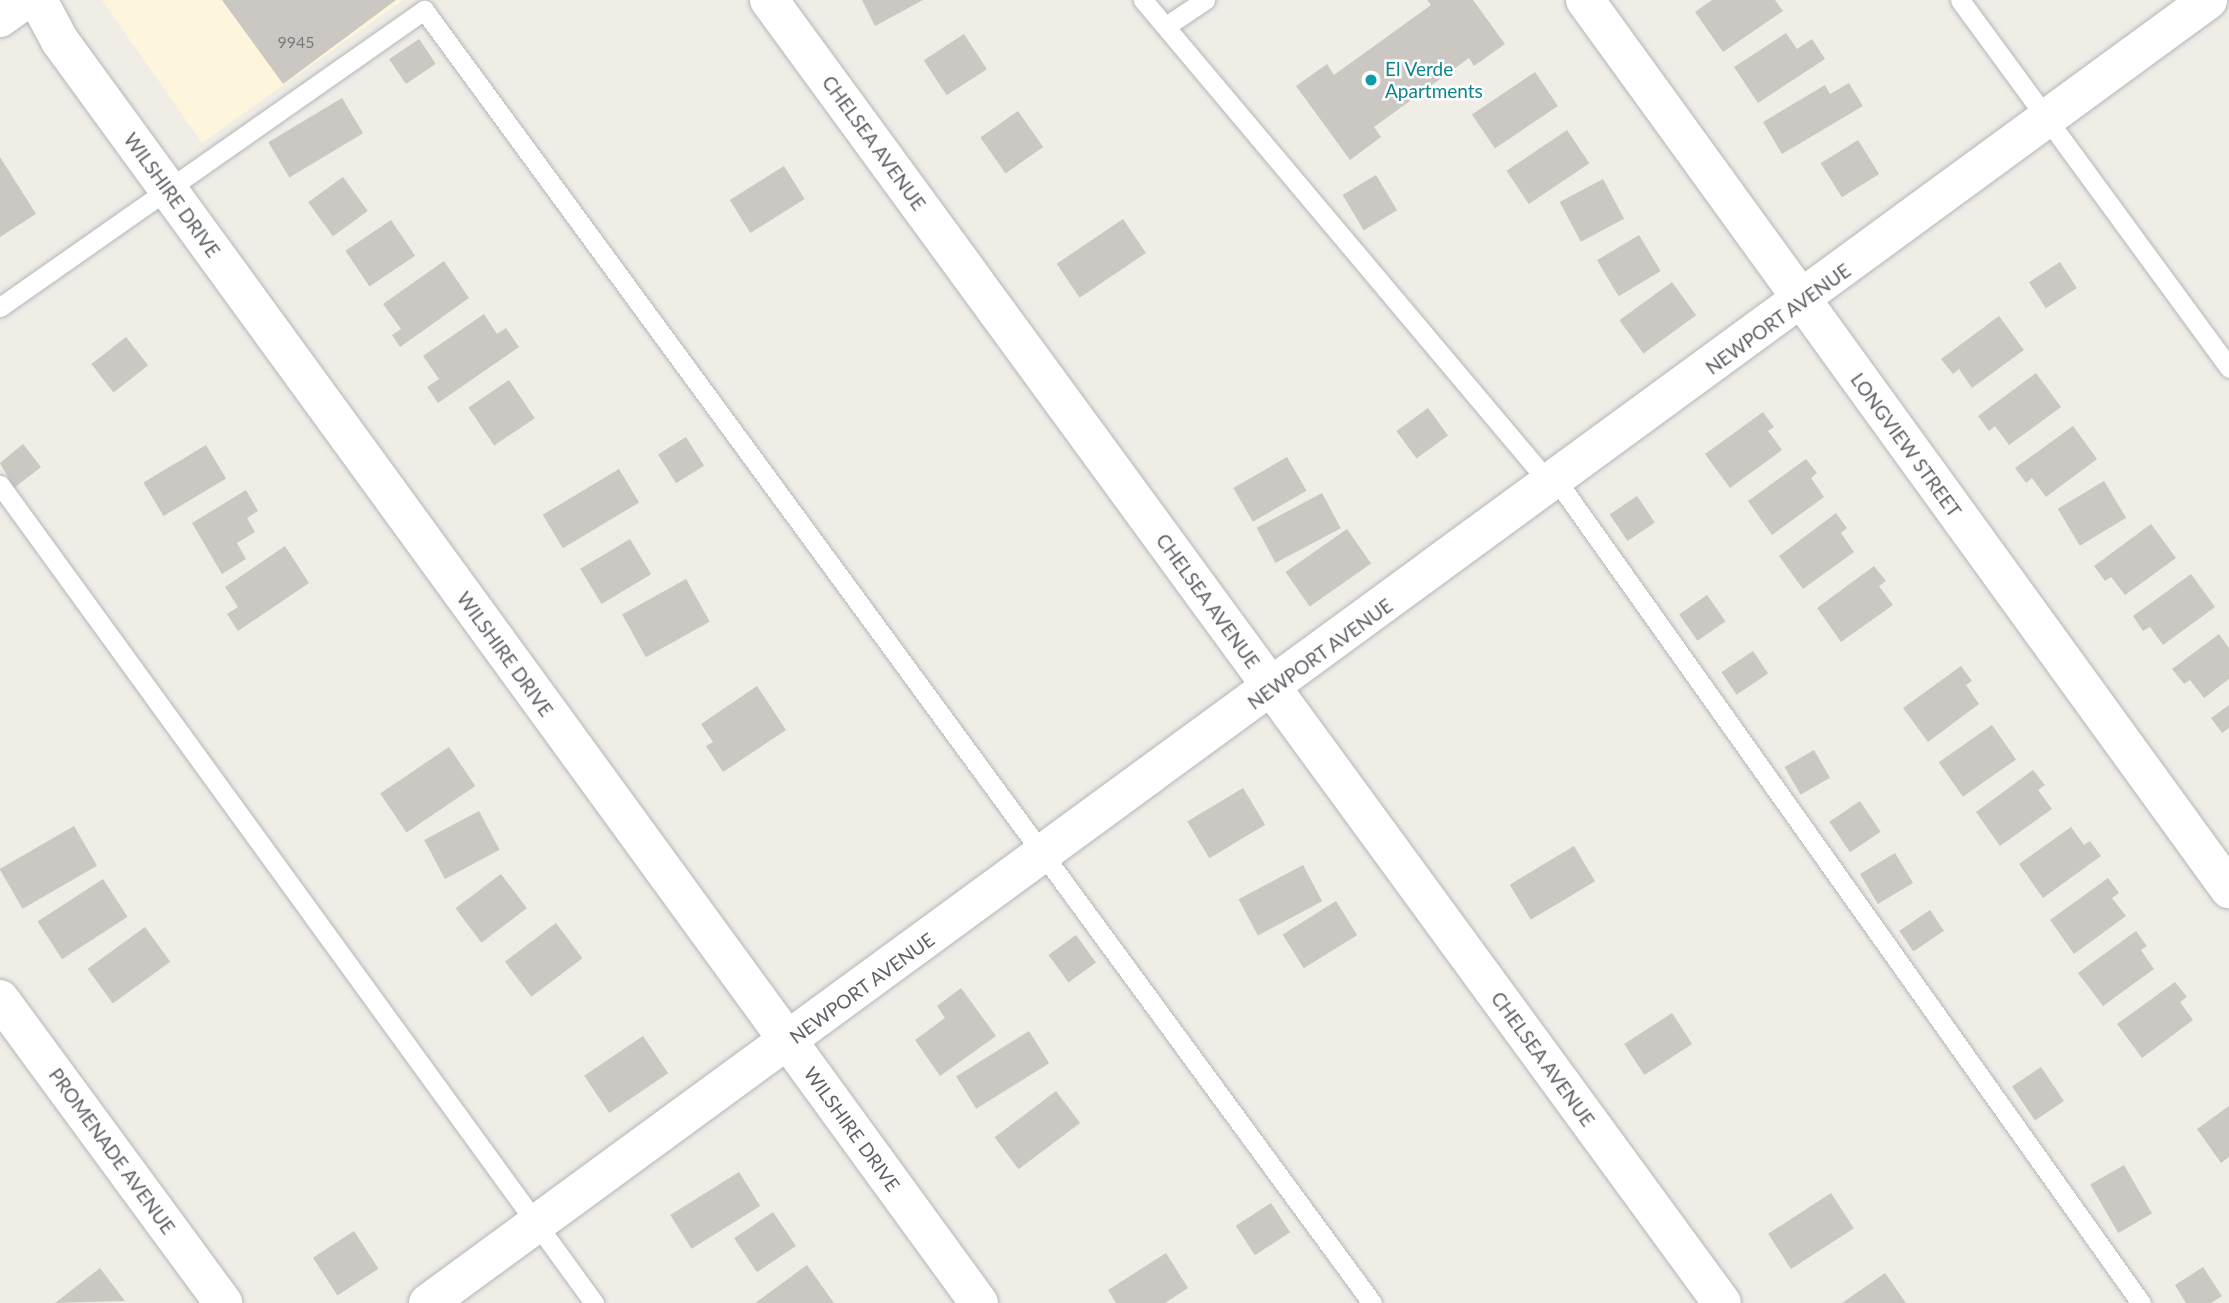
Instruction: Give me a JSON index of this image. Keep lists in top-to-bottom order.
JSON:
{
  "streets": {
    "street": [
      "CHELSEA AVENUE",
      "WILSHIRE DRIVE",
      "NEWPORT AVENUE",
      "LONGVIEW STREET",
      "PROMENADE AVENUE"
    ]
  },
  "crossings": [
    ["CHELSEA AVENUE", "NEWPORT AVENUE"],
    ["WILSHIRE DRIVE", "NEWPORT AVENUE"],
    ["NEWPORT AVENUE", "LONGVIEW STREET"]
  ],
  "places": ["El Verde Apartments"],
  "house_numbers": ["9945"]
}
